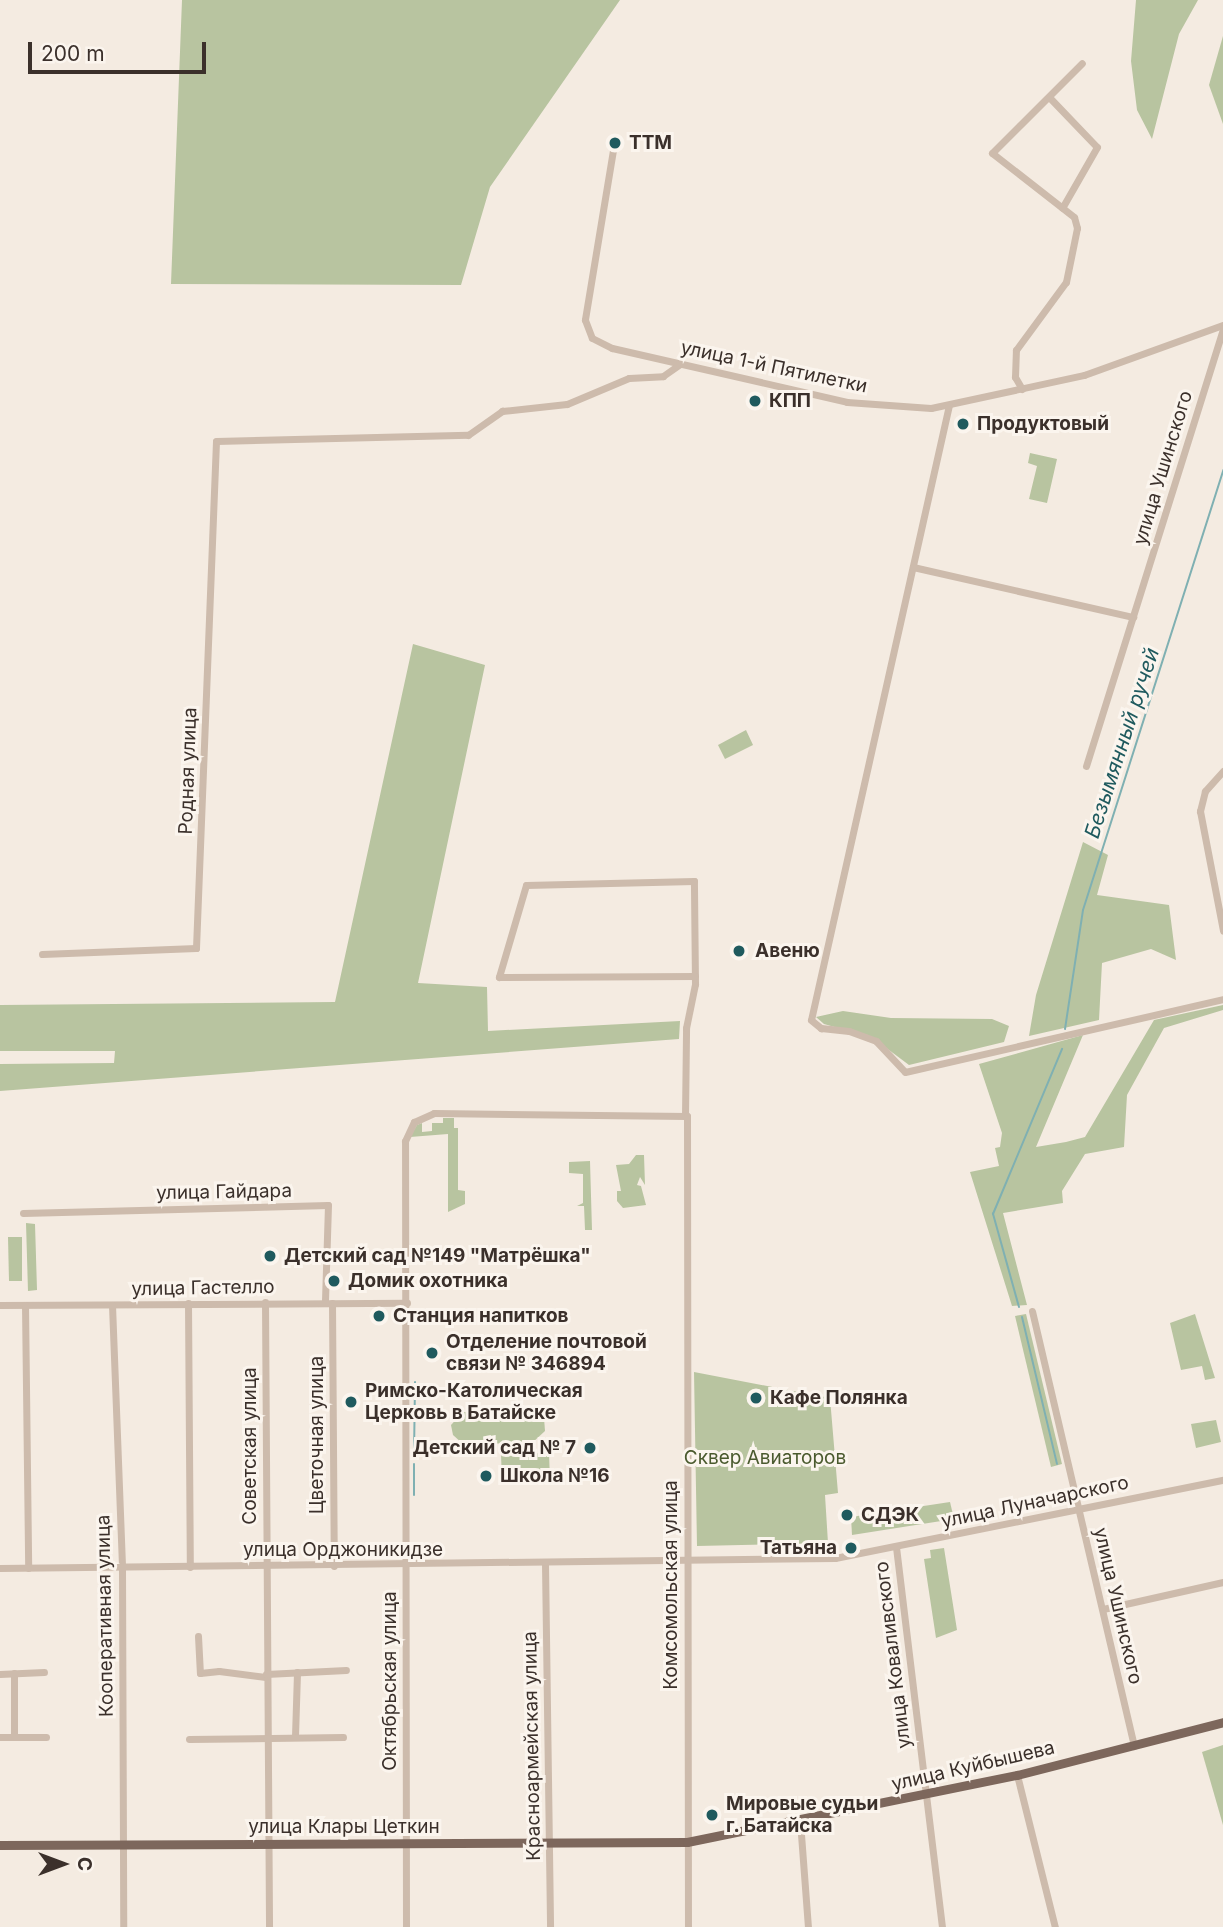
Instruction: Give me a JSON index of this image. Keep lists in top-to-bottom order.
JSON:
{
  "streets": {
    "main road": ["улица Куйбышева", "улица Клары Цеткин"],
    "street": [
      "улица 1-й Пятилетки",
      "улица Ушинского",
      "Родная улица",
      "улица Гайдара",
      "улица Гастелло",
      "Цветочная улица",
      "Советская улица",
      "улица Луначарского",
      "улица Орджоникидзе",
      "Комсомольская улица",
      "Кооперативная улица",
      "улица Коваливского",
      "Октябрьская улица",
      "Красноармейская улица"
    ]
  },
  "crossings": [
    ["улица 1-й Пятилетки", "улица Ушинского"],
    ["улица 1-й Пятилетки", "Родная улица"],
    ["улица Ушинского", "улица Луначарского"],
    ["улица Ушинского", "улица Куйбышева"],
    ["улица Гайдара", "улица Гастелло"],
    ["улица Гайдара", "Цветочная улица"],
    ["улица Гастелло", "Цветочная улица"],
    ["улица Гастелло", "Советская улица"],
    ["улица Гастелло", "Кооперативная улица"],
    ["улица Гастелло", "Октябрьская улица"],
    ["Цветочная улица", "улица Орджоникидзе"],
    ["Советская улица", "улица Орджоникидзе"],
    ["Советская улица", "улица Клары Цеткин"],
    ["улица Луначарского", "улица Орджоникидзе"],
    ["улица Луначарского", "Комсомольская улица"],
    ["улица Луначарского", "улица Коваливского"],
    ["улица Орджоникидзе", "Комсомольская улица"],
    ["улица Орджоникидзе", "Кооперативная улица"],
    ["улица Орджоникидзе", "Октябрьская улица"],
    ["улица Орджоникидзе", "Красноармейская улица"],
    ["Комсомольская улица", "Октябрьская улица"],
    ["Комсомольская улица", "улица Куйбышева"],
    ["Комсомольская улица", "улица Клары Цеткин"],
    ["Кооперативная улица", "улица Клары Цеткин"],
    ["улица Коваливского", "улица Куйбышева"],
    ["Октябрьская улица", "улица Клары Цеткин"],
    ["Красноармейская улица", "улица Клары Цеткин"],
    ["улица Куйбышева", "улица Клары Цеткин"]
  ],
  "water": ["Безымянный ручей"],
  "parks": ["Сквер Авиаторов"],
  "places": [
    "ТТМ",
    "КПП",
    "Продуктовый",
    "Авеню",
    "Детский сад №149 \"Матрёшка\"",
    "Домик охотника",
    "Станция напитков",
    "Отделение почтовой связи № 346894",
    "Кафе Полянка",
    "Римско-Католическая Церковь в Батайске",
    "Детский сад № 7",
    "Школа №16",
    "СДЭК",
    "Татьяна",
    "Мировые судьи г. Батайска"
  ],
  "scale_bar": "200 m",
  "north": "right"
}
